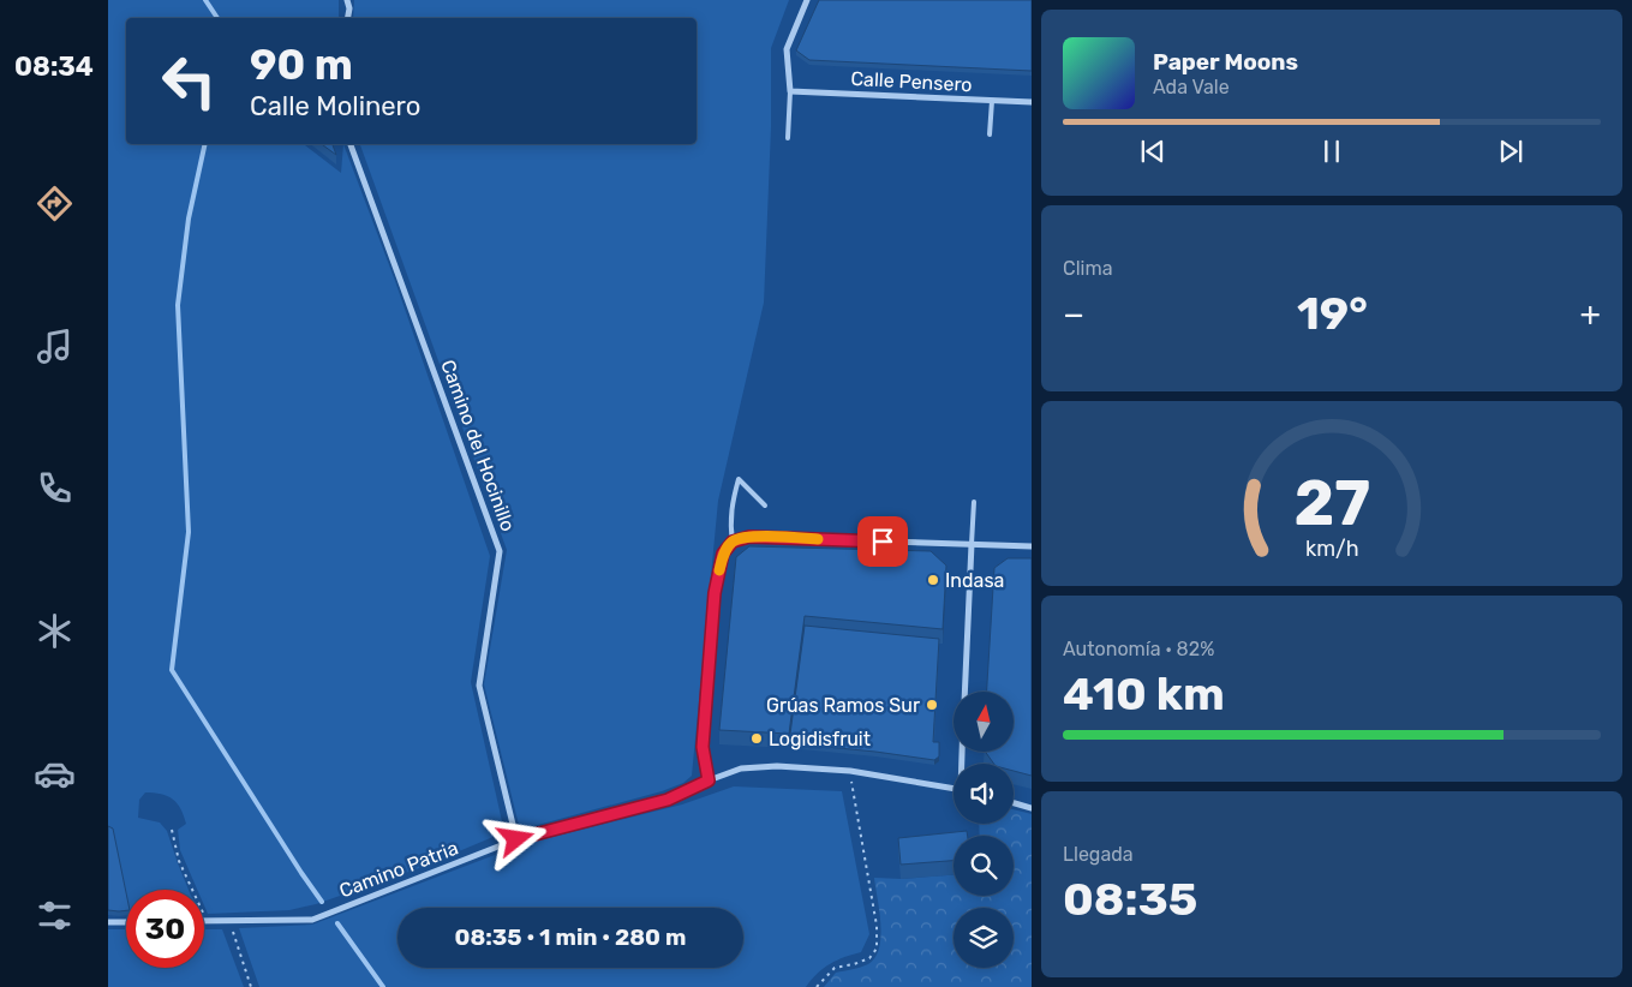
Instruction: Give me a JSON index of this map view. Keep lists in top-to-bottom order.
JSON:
{
  "streets": {
    "street": ["Calle Pensero", "Camino del Hocinillo", "Camino Patria"]
  },
  "crossings": [
    ["Camino del Hocinillo", "Camino Patria"]
  ],
  "places": ["Indasa", "Grúas Ramos Sur", "Logidisfruit"],
  "north": "top",
  "page": {
    "tabs": "08:34",
    "turn": ["90 m", "Calle Molinero"],
    "song": ["Paper Moons", "Ada Vale"],
    "tile": [
      "Clima",
      ["Autonomía · 82%", "410 km"],
      ["Llegada", "08:35"]
    ],
    "heat": ["−", "19°", "+"],
    "limit": "30",
    "trip": "08:35 · 1 min · 280 m",
    "gauge": ["27", "km/h"]
  }
}
